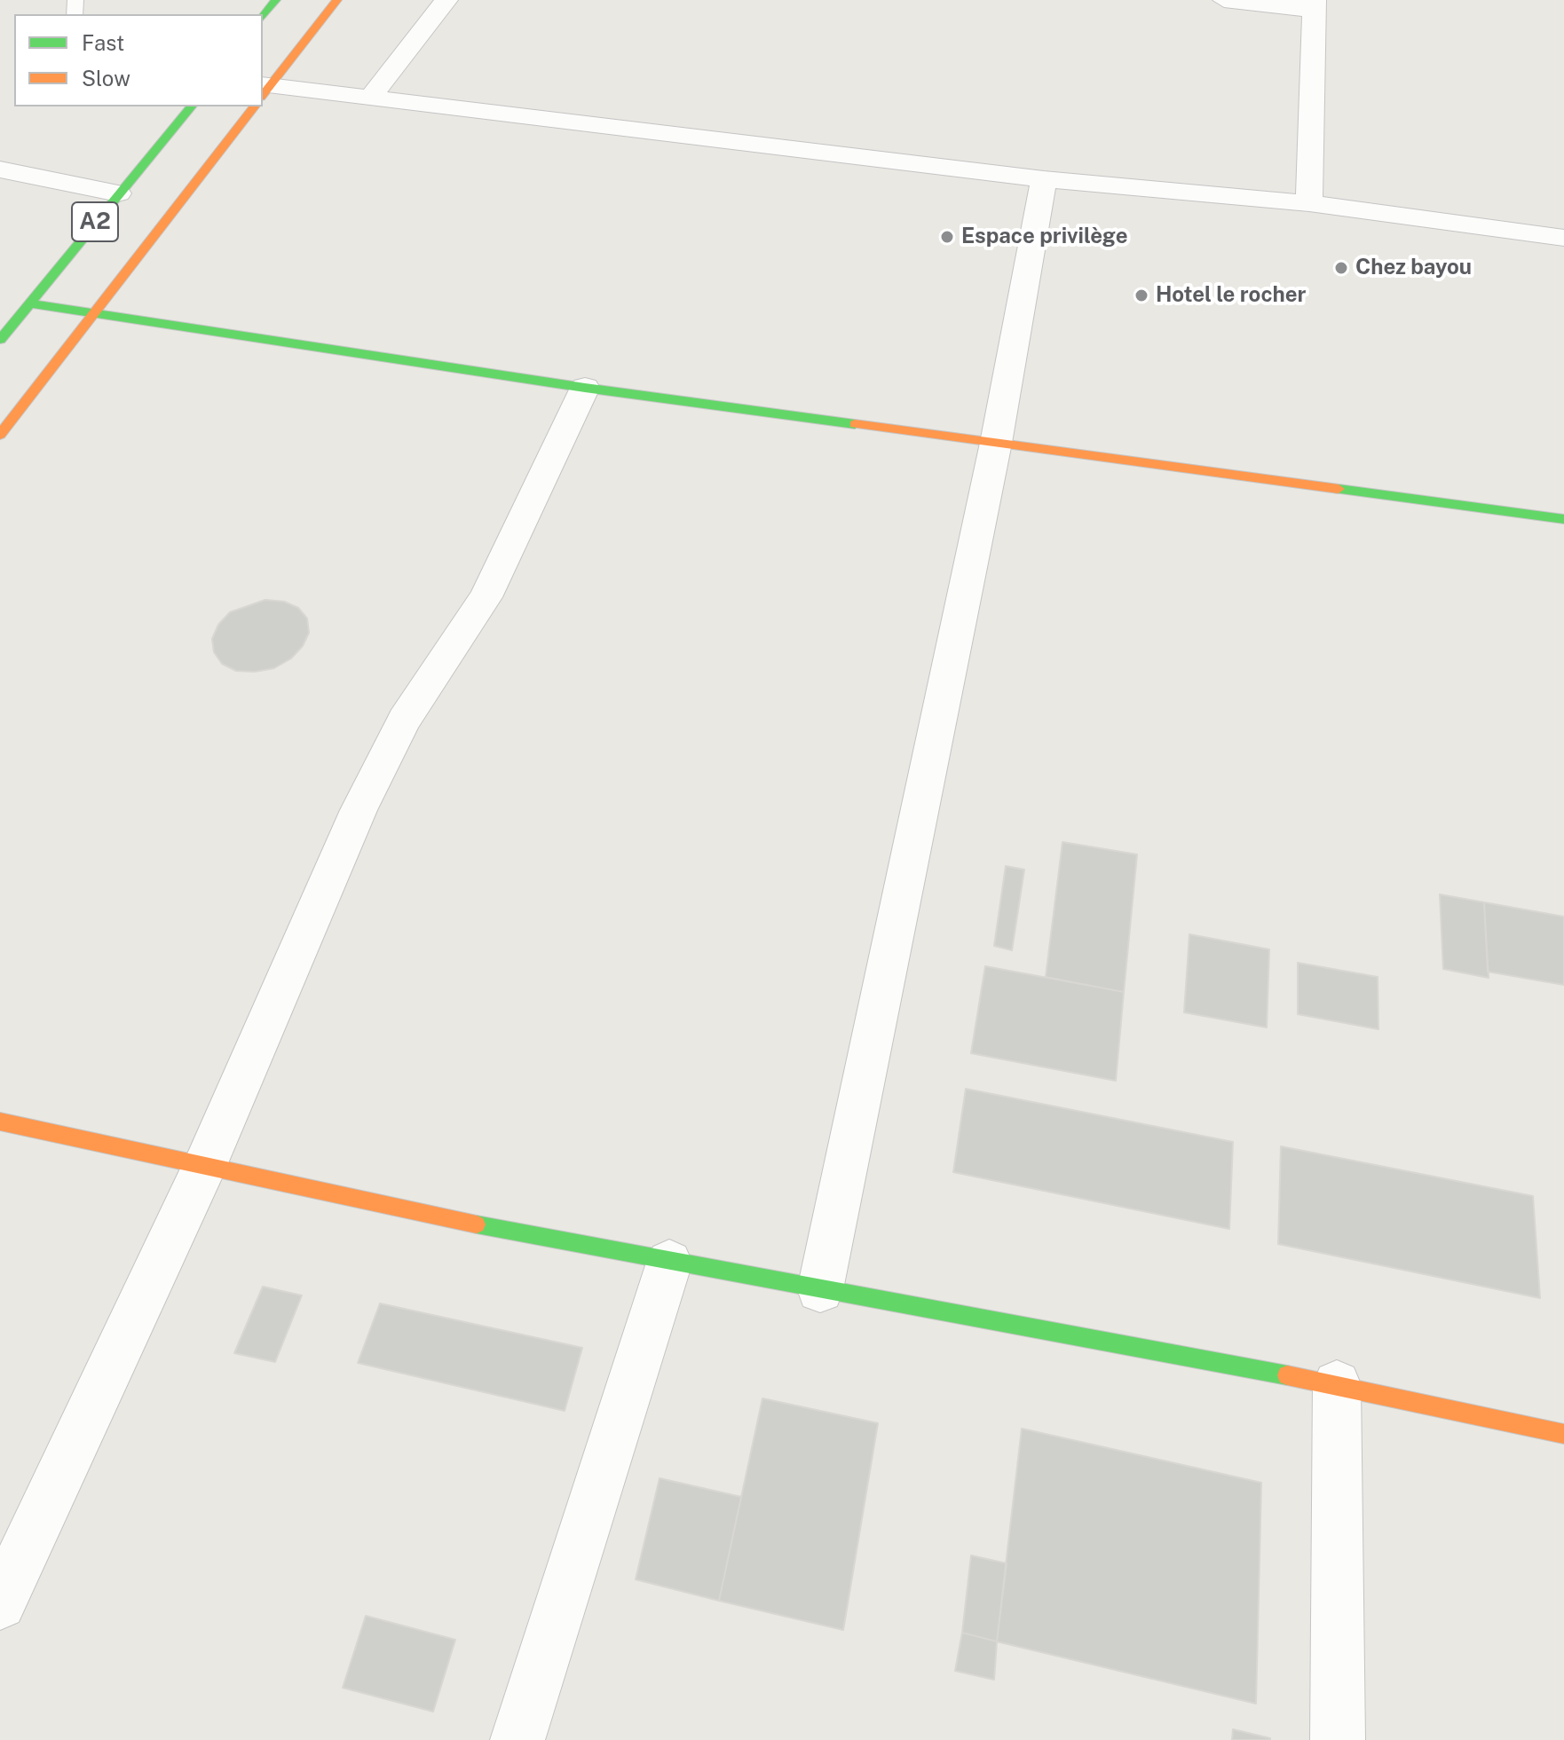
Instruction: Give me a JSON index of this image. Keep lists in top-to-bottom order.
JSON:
{
  "streets": {
    "street": ["A2"]
  },
  "places": ["Espace privilège", "Chez bayou", "Hotel le rocher"],
  "legend": ["Fast", "Slow"]
}
